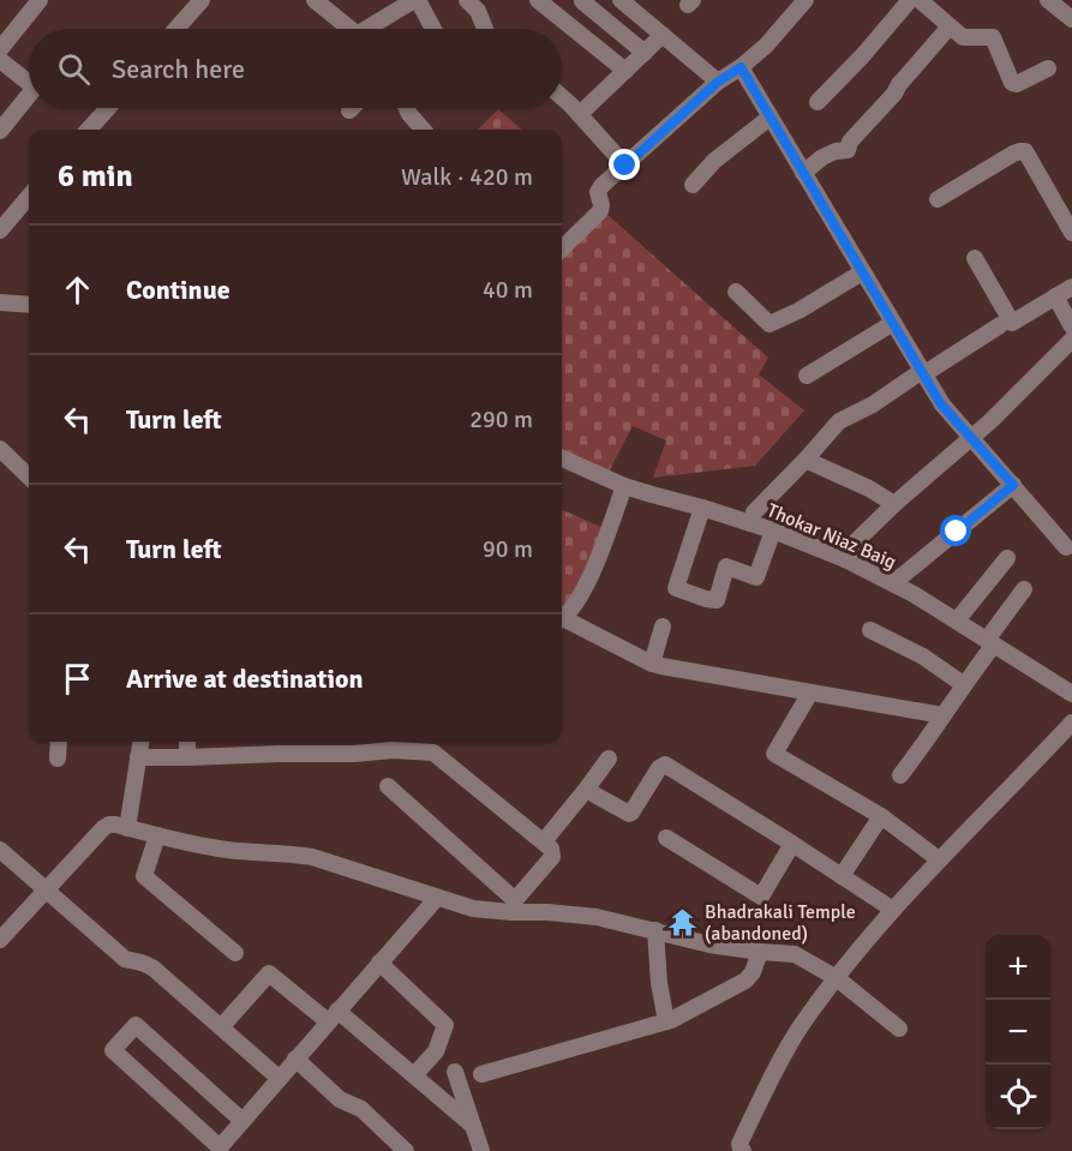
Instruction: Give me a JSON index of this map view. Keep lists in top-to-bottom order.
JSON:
{
  "streets": {
    "street": ["Thokar Niaz Baig"]
  },
  "places": {
    "temple": ["Bhadrakali Temple (abandoned)"]
  },
  "page": {
    "search": "Search here",
    "heading": ["6 min", "Walk · 420 m"],
    "list": [
      ["Continue", "40 m"],
      ["Turn left", "290 m"],
      ["Turn left", "90 m"],
      "Arrive at destination"
    ],
    "map_buttons": ["+", "−"]
  }
}
